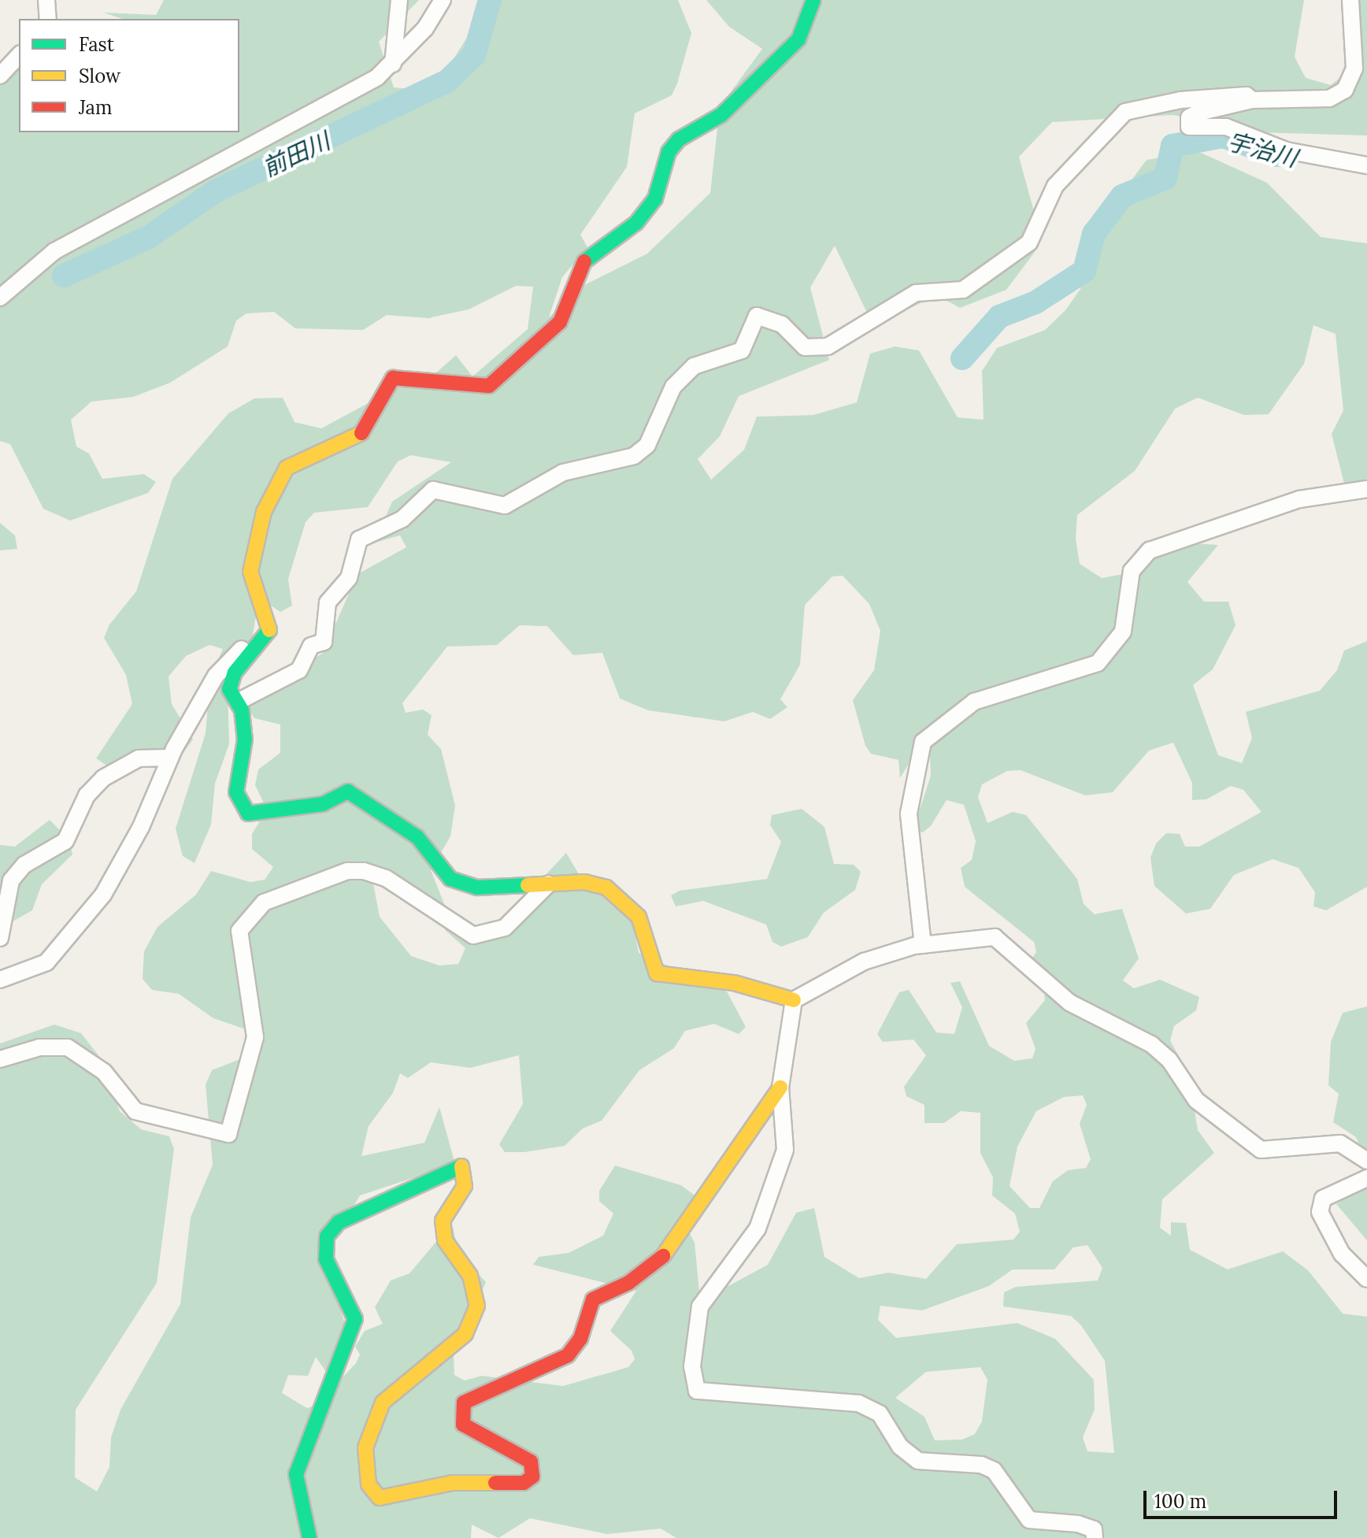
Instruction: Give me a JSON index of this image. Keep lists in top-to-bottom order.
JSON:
{
  "water": ["宇治川", "前田川"],
  "legend": ["Fast", "Slow", "Jam"],
  "scale_bar": "100 m"
}
